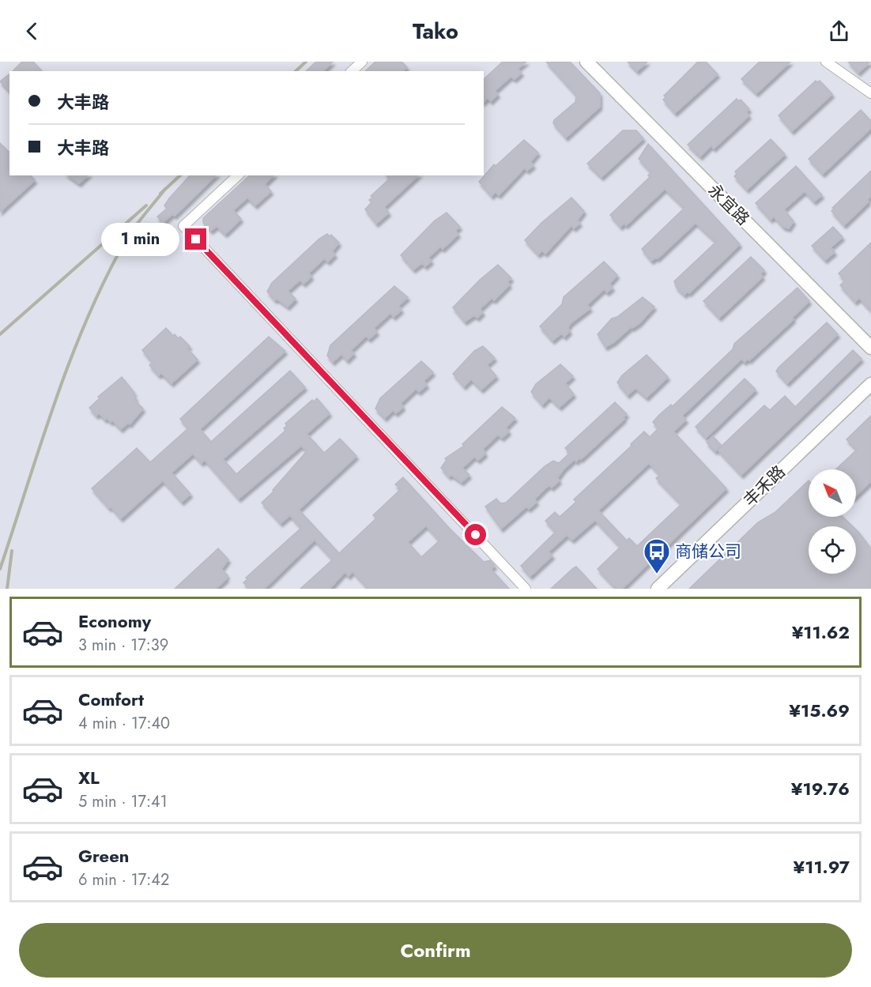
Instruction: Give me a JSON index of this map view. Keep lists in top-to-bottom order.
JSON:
{
  "streets": {
    "street": ["永宜路", "丰禾路"]
  },
  "places": {
    "bus stop": ["商储公司"]
  },
  "north": "top left",
  "page": {
    "header": "Tako",
    "banner": ["大丰路", "大丰路"],
    "bubble": "1 min",
    "list": [
      {
        "name": "Economy",
        "note": "3 min · 17:39",
        "value": "¥11.62"
      },
      {
        "name": "Comfort",
        "note": "4 min · 17:40",
        "value": "¥15.69"
      },
      {
        "name": "XL",
        "note": "5 min · 17:41",
        "value": "¥19.76"
      },
      {
        "name": "Green",
        "note": "6 min · 17:42",
        "value": "¥11.97"
      }
    ],
    "buttons": "Confirm"
  }
}
